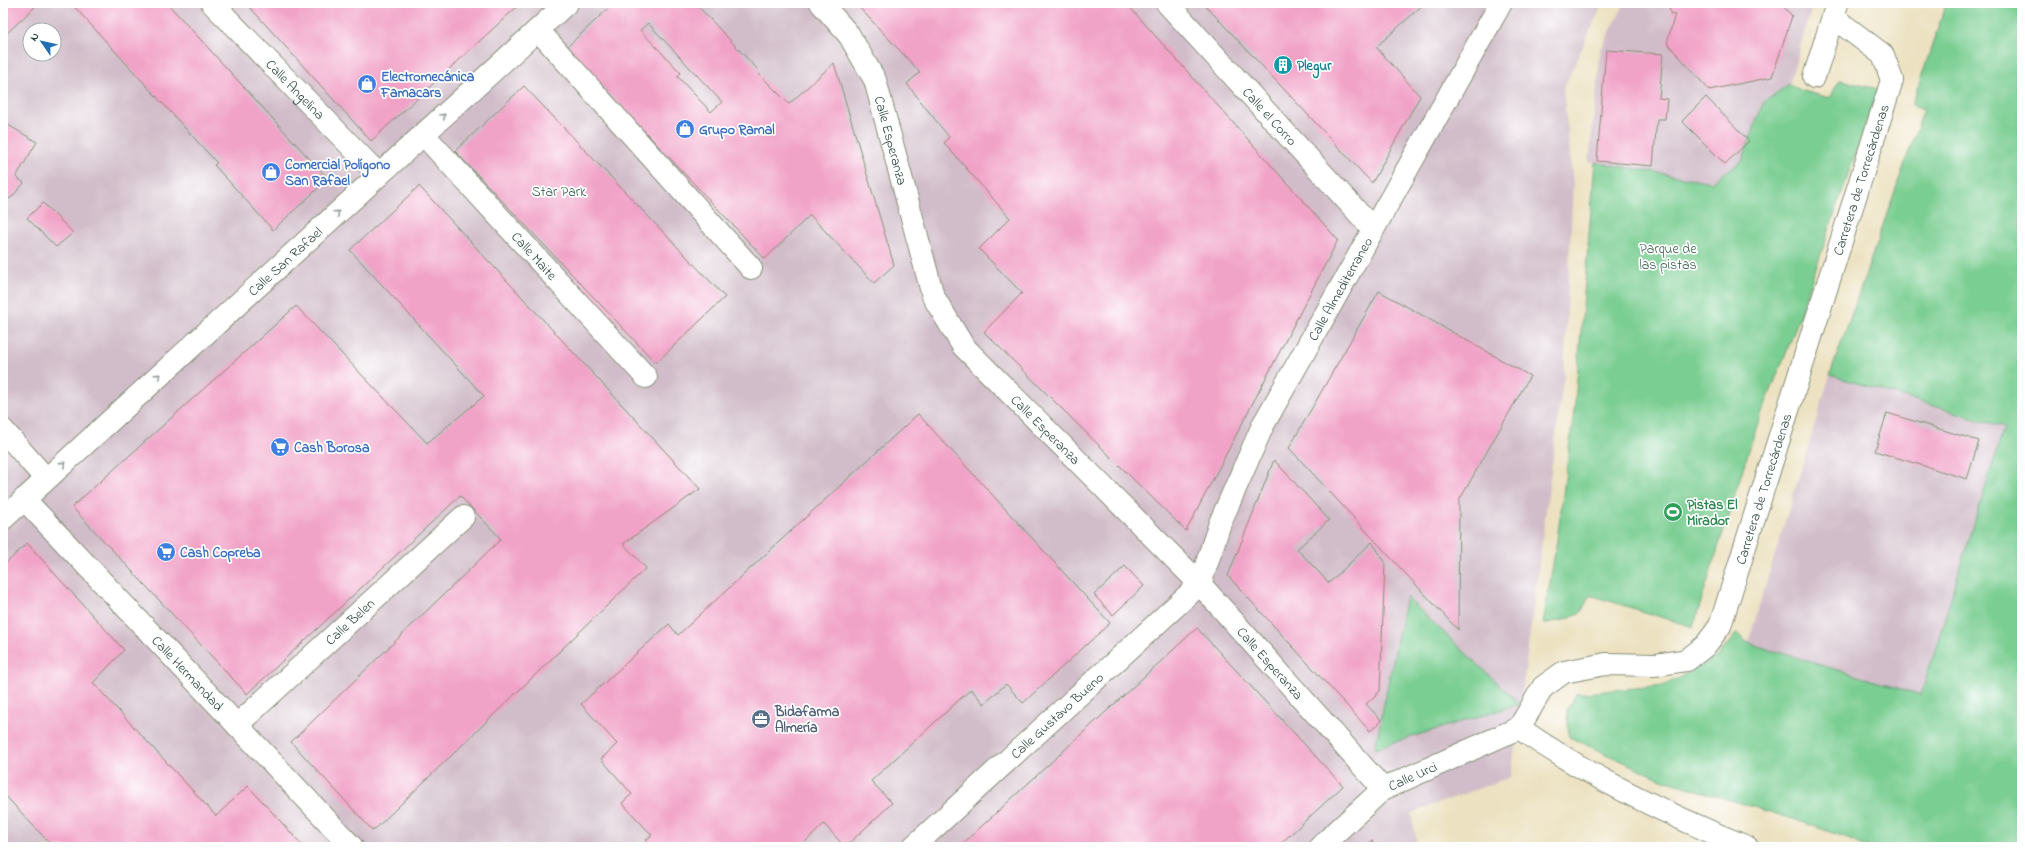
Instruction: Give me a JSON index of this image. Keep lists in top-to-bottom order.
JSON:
{
  "streets": {
    "street": [
      "Calle Angelina",
      "Calle el Corro",
      "Calle Esperanza",
      "Carretera de Torrecárdenas",
      "Calle Maite",
      "Calle San Rafael",
      "Calle Almediterraneo",
      "Calle Belen",
      "Calle Hermandad",
      "Calle Gustavo Bueno",
      "Calle Urci"
    ]
  },
  "crossings": [
    ["Calle Angelina", "Calle San Rafael"],
    ["Calle el Corro", "Calle Almediterraneo"],
    ["Calle Esperanza", "Calle Almediterraneo"],
    ["Calle Esperanza", "Calle Gustavo Bueno"],
    ["Calle Esperanza", "Calle Urci"],
    ["Carretera de Torrecárdenas", "Calle Urci"],
    ["Calle Maite", "Calle San Rafael"],
    ["Calle San Rafael", "Calle Hermandad"],
    ["Calle Almediterraneo", "Calle Gustavo Bueno"],
    ["Calle Belen", "Calle Hermandad"]
  ],
  "one_way": ["Calle San Rafael"],
  "parks": ["Star Park", "Parque de las pistas"],
  "places": {
    "building": ["Plegur"],
    "shop": ["Electromecánica Famacars", "Grupo Ramal", "Comercial Polígono San Rafael"],
    "supermarket": ["Cash Borosa", "Cash Copreba"],
    "sports": ["Pistas El Mirador"],
    "office": ["Bidafarma Almería"]
  },
  "north": "top left"
}
